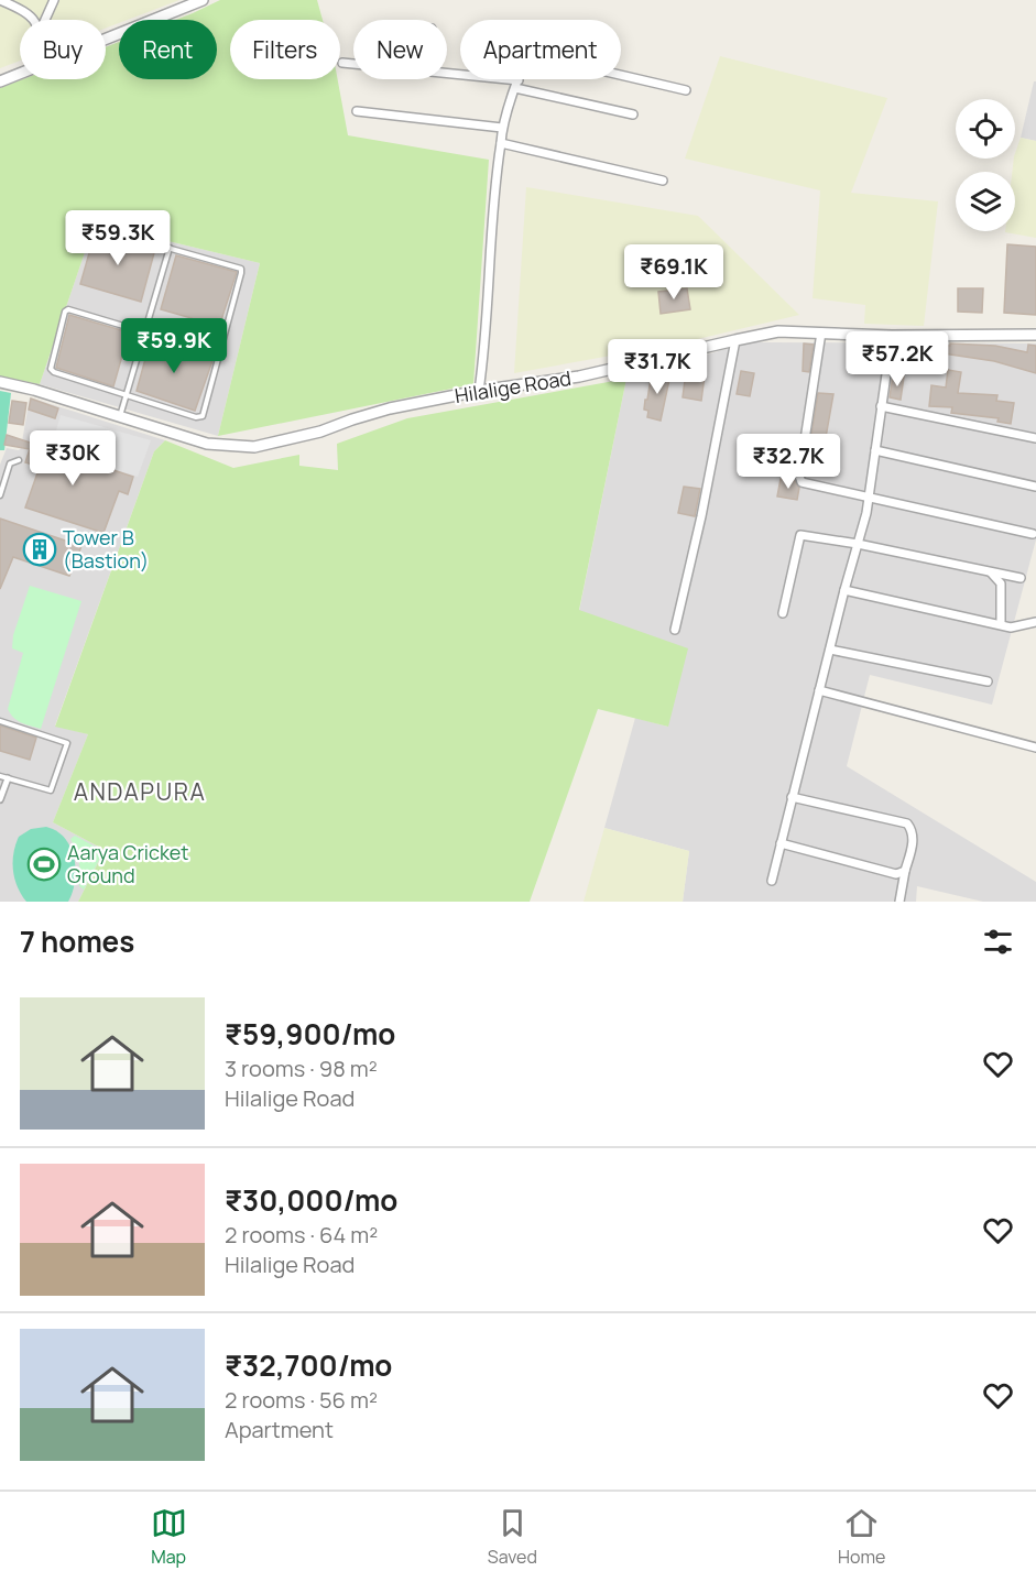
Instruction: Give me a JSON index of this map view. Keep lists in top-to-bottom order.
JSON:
{
  "streets": {
    "street": ["Hilalige Road"]
  },
  "districts": ["ANDAPURA"],
  "places": {
    "building": ["Tower B (Bastion)"],
    "sports": ["Aarya Cricket Ground"]
  },
  "page": {
    "chip": [
      "Buy",
      "Rent",
      "Filters",
      "New",
      "Apartment"
    ],
    "price": [
      "₹59.3K",
      "₹69.1K",
      "₹59.9K",
      "₹57.2K",
      "₹31.7K",
      "₹30K",
      "₹32.7K"
    ],
    "heading": "7 homes",
    "list": [
      {
        "name": "₹59,900/mo",
        "note": "3 rooms · 98 m² · Hilalige Road"
      },
      {
        "name": "₹30,000/mo",
        "note": "2 rooms · 64 m² · Hilalige Road"
      },
      {
        "name": "₹32,700/mo",
        "note": "2 rooms · 56 m² · Apartment"
      }
    ],
    "tabs": ["Map", "Saved", "Home"]
  }
}
